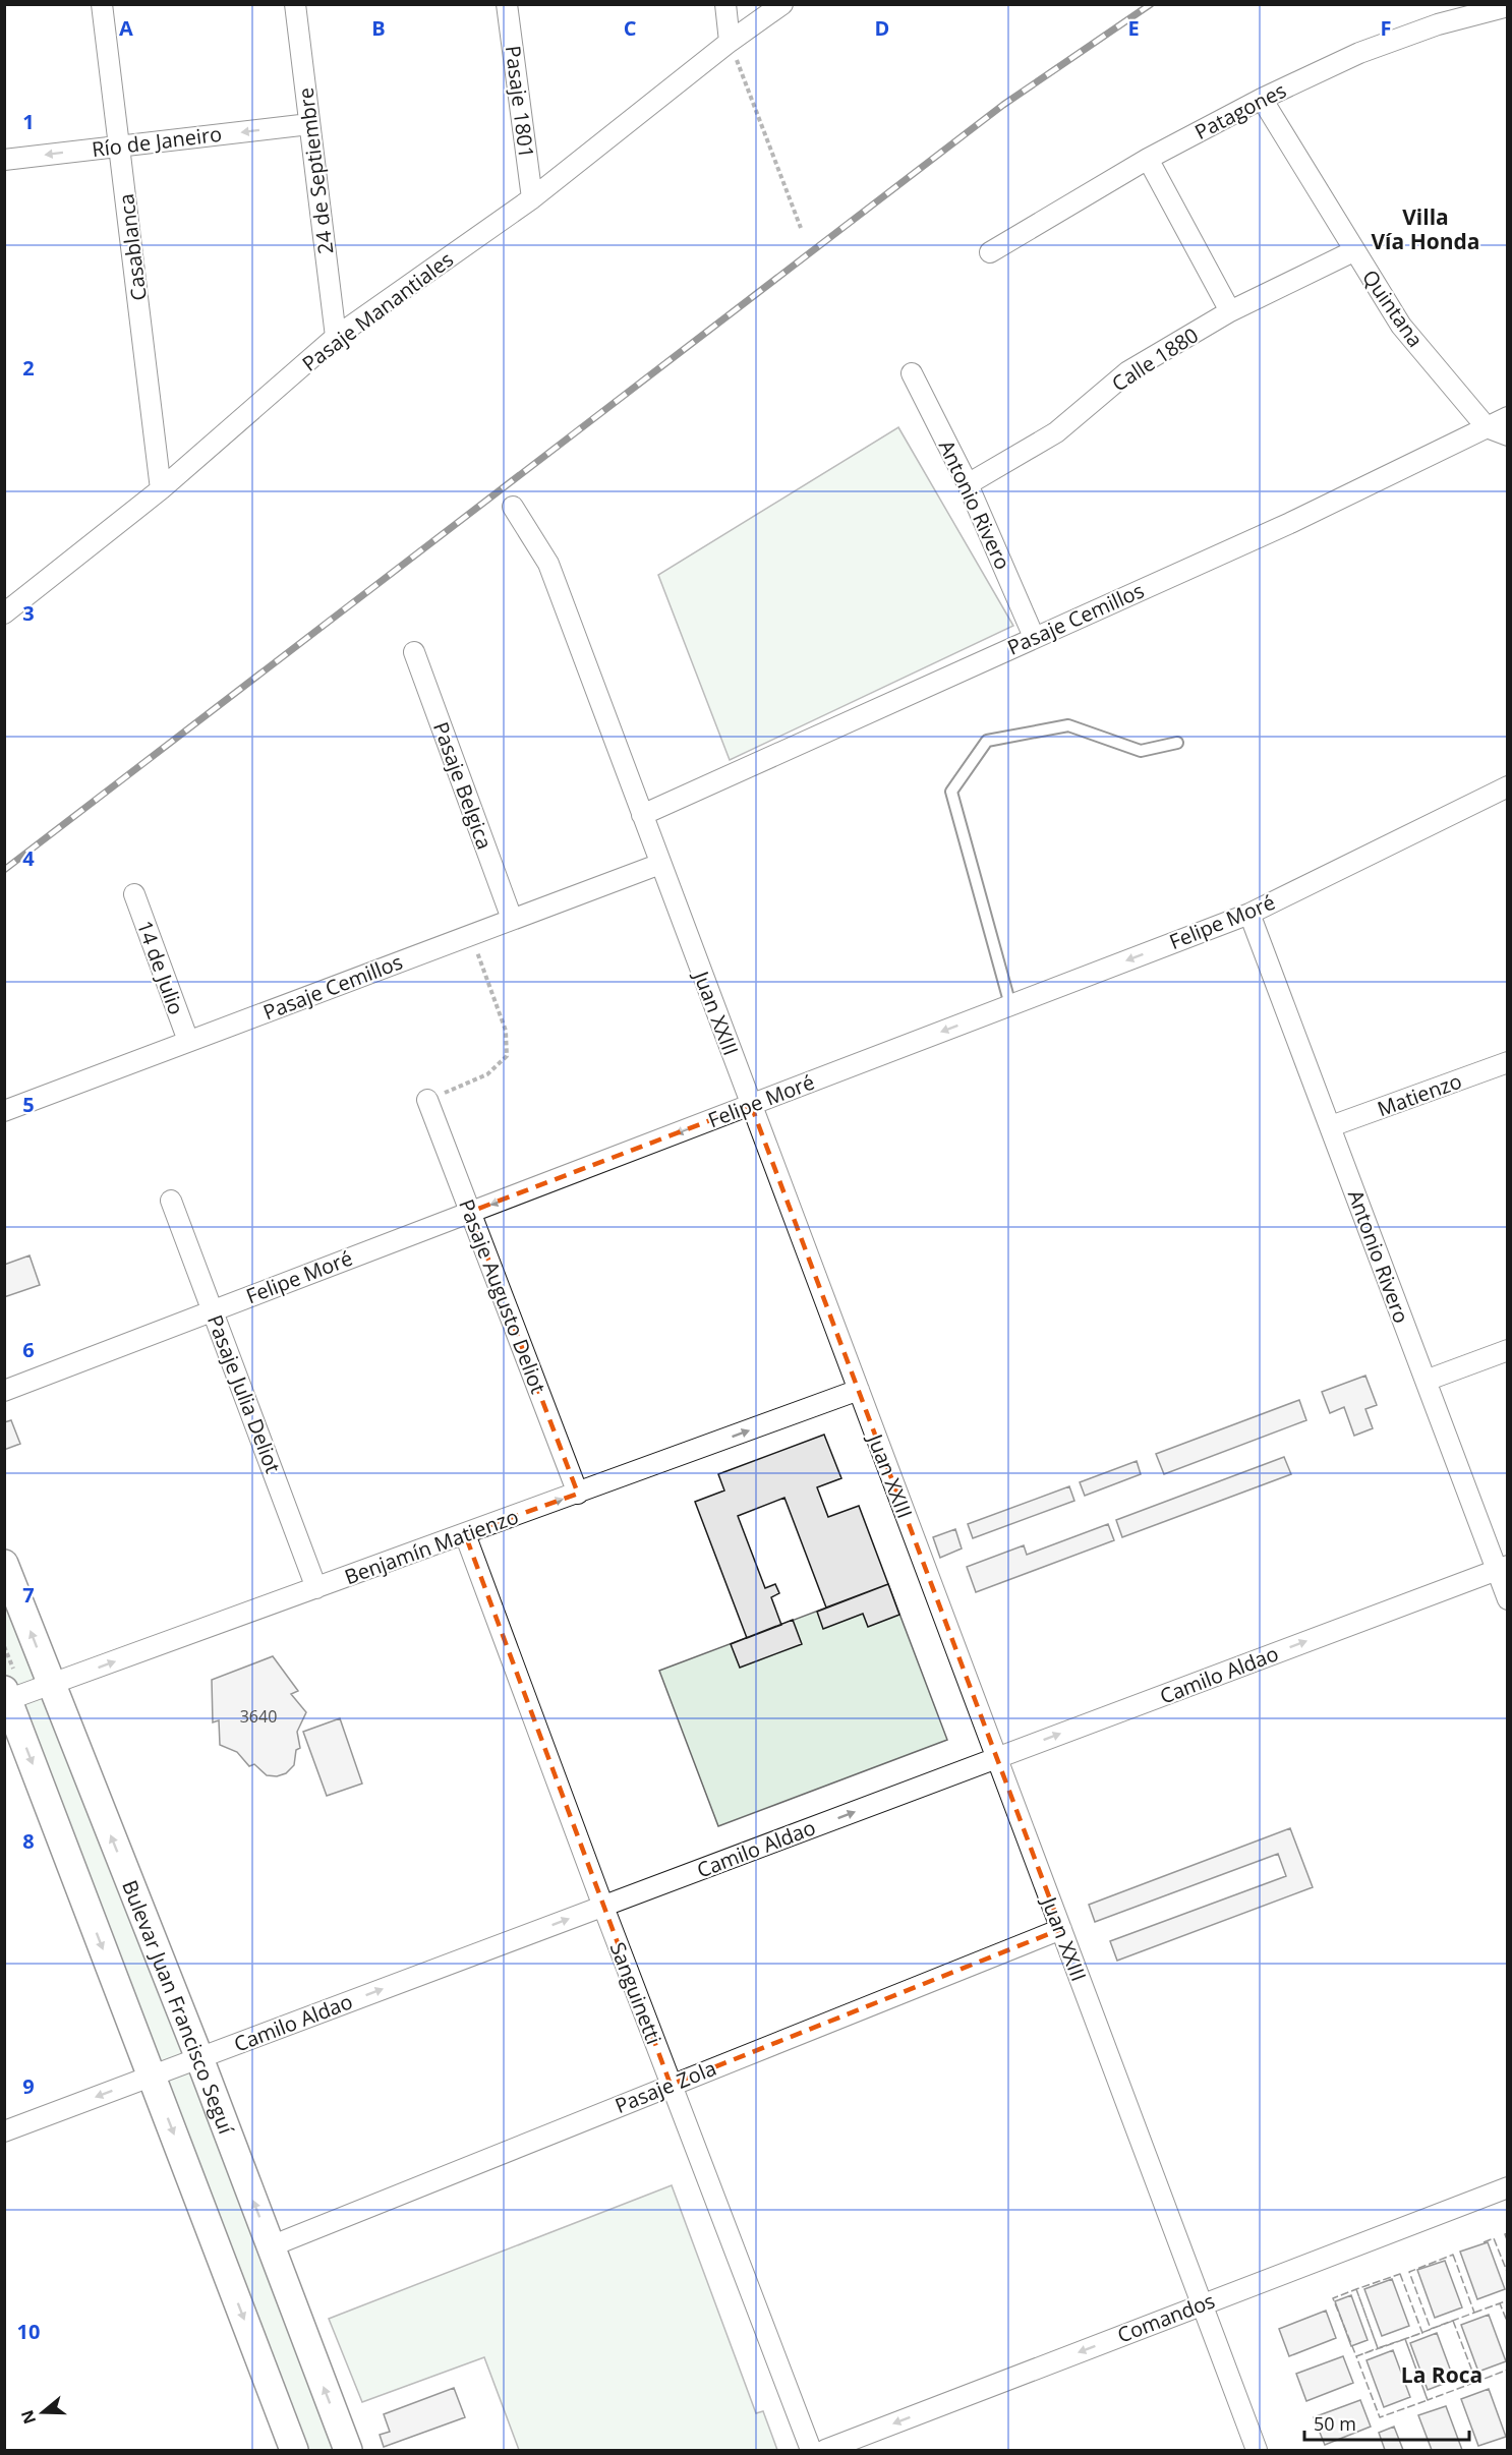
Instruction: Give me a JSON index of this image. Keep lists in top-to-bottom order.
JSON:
{
  "streets": {
    "main road": ["Bulevar Juan Francisco Seguí"],
    "street": [
      "Pasaje 1801",
      "Patagones",
      "Río de Janeiro",
      "24 de Septiembre",
      "Casablanca",
      "Quintana",
      "Pasaje Manantiales",
      "Calle 1880",
      "Antonio Rivero",
      "Pasaje Cemillos",
      "Pasaje Belgica",
      "Felipe Moré",
      "14 de Julio",
      "Juan XXIII",
      "Matienzo",
      "Pasaje Augusto Deliot",
      "Pasaje Julia Deliot",
      "Benjamín Matienzo",
      "Camilo Aldao",
      "Sanguinetti",
      "Pasaje Zola",
      "Comandos"
    ]
  },
  "crossings": [
    ["Pasaje 1801", "Pasaje Manantiales"],
    ["Patagones", "Quintana"],
    ["Río de Janeiro", "24 de Septiembre"],
    ["Río de Janeiro", "Casablanca"],
    ["24 de Septiembre", "Pasaje Manantiales"],
    ["Casablanca", "Pasaje Manantiales"],
    ["Quintana", "Calle 1880"],
    ["Quintana", "Pasaje Cemillos"],
    ["Calle 1880", "Antonio Rivero"],
    ["Antonio Rivero", "Pasaje Cemillos"],
    ["Antonio Rivero", "Felipe Moré"],
    ["Antonio Rivero", "Matienzo"],
    ["Antonio Rivero", "Camilo Aldao"],
    ["Pasaje Cemillos", "Pasaje Belgica"],
    ["Pasaje Cemillos", "14 de Julio"],
    ["Pasaje Cemillos", "Juan XXIII"],
    ["Felipe Moré", "Juan XXIII"],
    ["Felipe Moré", "Pasaje Augusto Deliot"],
    ["Felipe Moré", "Pasaje Julia Deliot"],
    ["Juan XXIII", "Benjamín Matienzo"],
    ["Juan XXIII", "Camilo Aldao"],
    ["Juan XXIII", "Pasaje Zola"],
    ["Juan XXIII", "Comandos"],
    ["Pasaje Augusto Deliot", "Benjamín Matienzo"],
    ["Pasaje Julia Deliot", "Benjamín Matienzo"],
    ["Benjamín Matienzo", "Sanguinetti"],
    ["Benjamín Matienzo", "Bulevar Juan Francisco Seguí"],
    ["Camilo Aldao", "Sanguinetti"],
    ["Camilo Aldao", "Bulevar Juan Francisco Seguí"],
    ["Sanguinetti", "Pasaje Zola"],
    ["Bulevar Juan Francisco Seguí", "Pasaje Zola"]
  ],
  "one_way": [
    "Río de Janeiro",
    "Felipe Moré",
    "Benjamín Matienzo",
    "Comandos"
  ],
  "districts": ["Villa Vía Honda", "La Roca"],
  "house_numbers": ["3640"],
  "scale_bar": "50 m",
  "north": "left",
  "grid": {
    "columns": [
      "A",
      "B",
      "C",
      "D",
      "E",
      "F"
    ],
    "rows": [
      "1",
      "2",
      "3",
      "4",
      "5",
      "6",
      "7",
      "8",
      "9",
      "10"
    ]
  }
}
